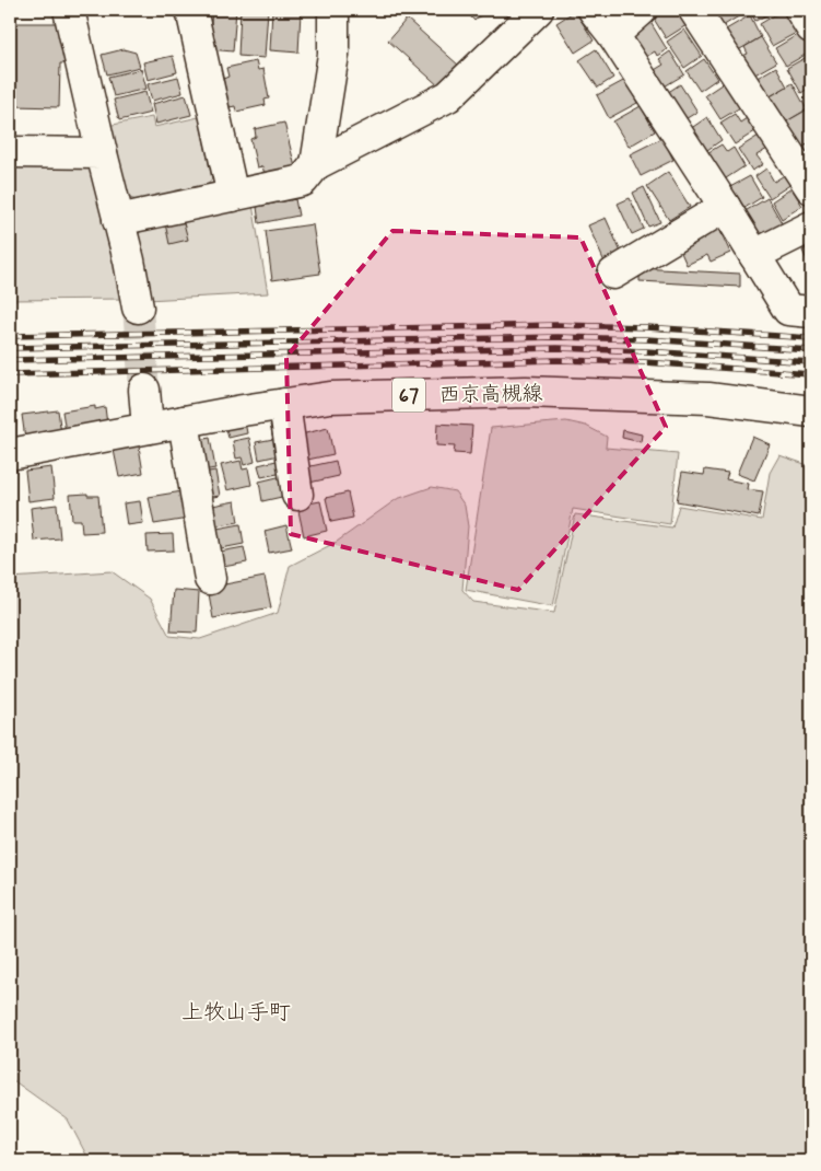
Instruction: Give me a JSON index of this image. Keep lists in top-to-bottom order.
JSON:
{
  "streets": {
    "street": ["西京高槻線", "67"]
  },
  "districts": ["上牧山手町"]
}
